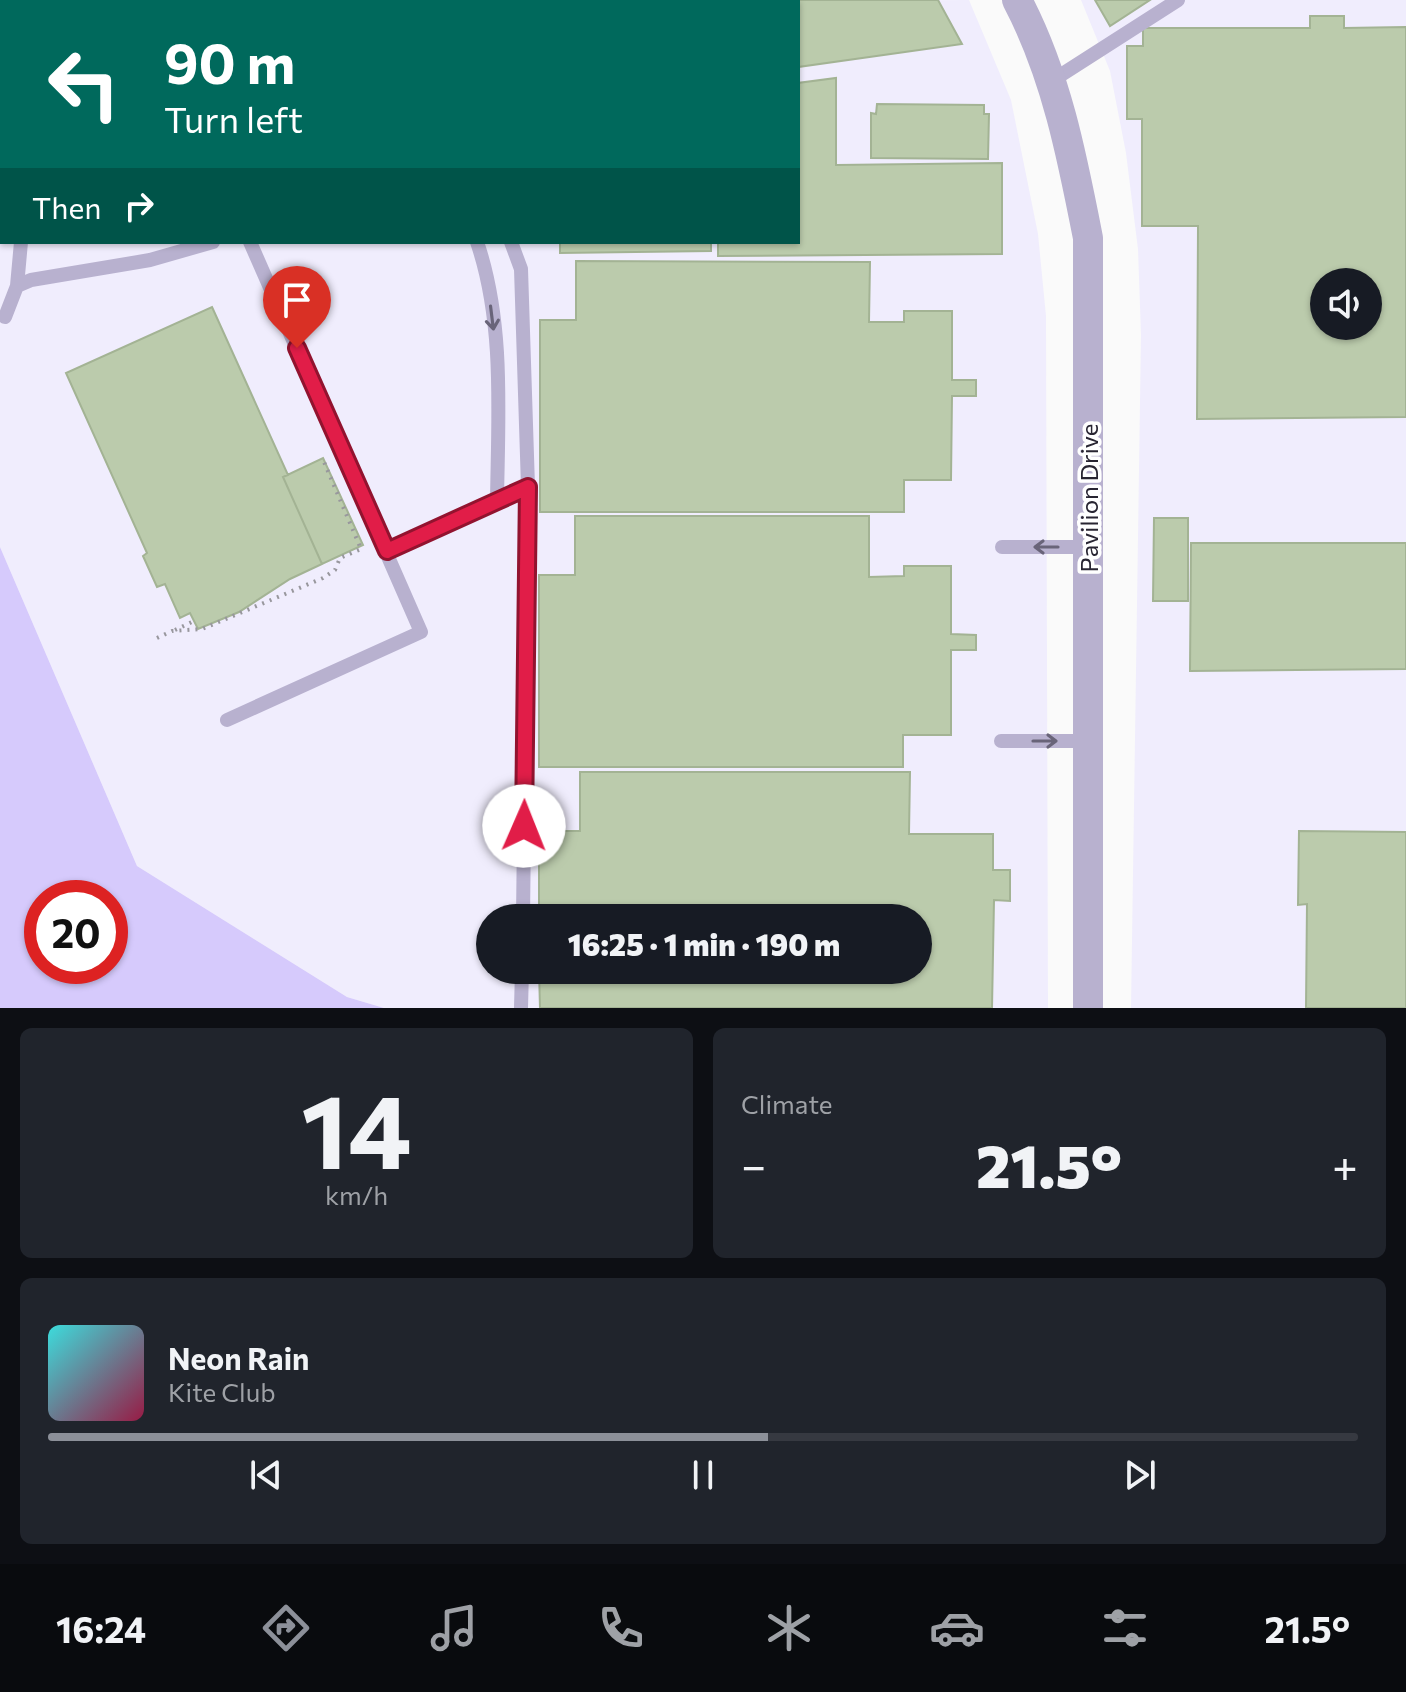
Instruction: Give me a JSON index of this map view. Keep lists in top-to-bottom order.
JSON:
{
  "streets": {
    "street": ["Pavilion Drive"]
  },
  "page": {
    "turn": ["90 m", "Turn left"],
    "then": "Then",
    "limit": "20",
    "trip": "16:25 · 1 min · 190 m",
    "tile": [
      ["14", "km/h"],
      "Climate"
    ],
    "heat": ["−", "21.5°", "+"],
    "song": ["Neon Rain", "Kite Club"],
    "tabs": ["16:24", "21.5°"]
  }
}
